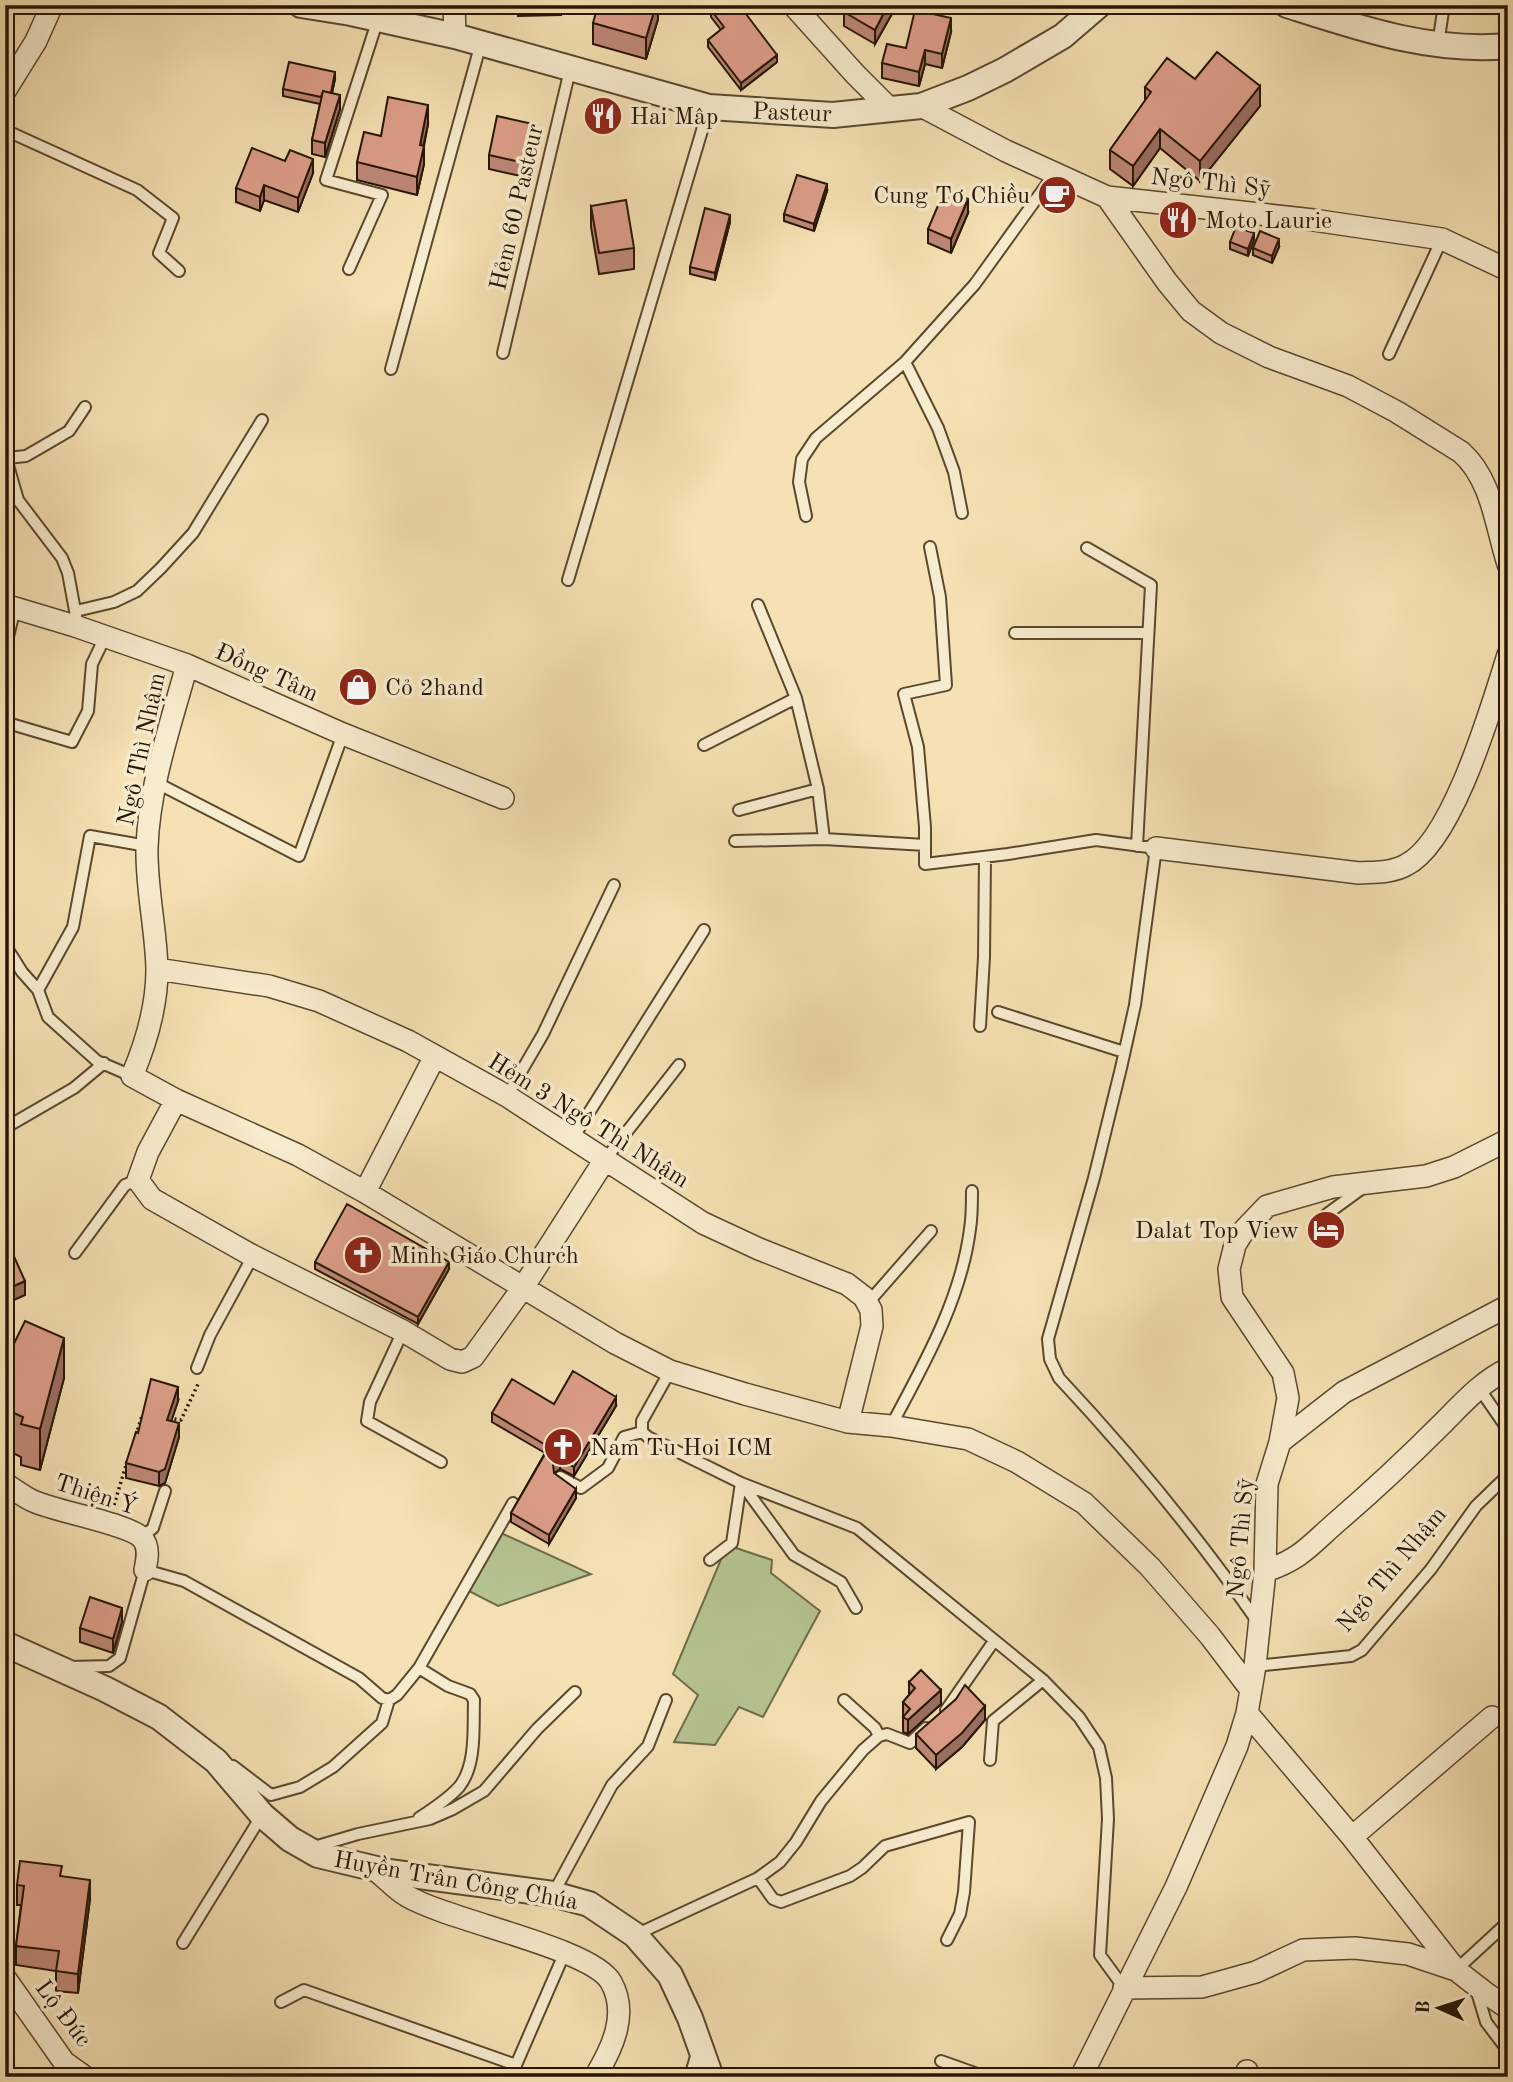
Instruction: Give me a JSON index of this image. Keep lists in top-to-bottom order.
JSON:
{
  "streets": {
    "street": [
      "Pasteur",
      "Ngô Thì Sỹ",
      "Đồng Tâm",
      "Ngô Thì Nhậm",
      "Hẻm 3 Ngô Thì Nhậm",
      "Thiện Ý",
      "Huyền Trân Công Chúa",
      "Lộ Đức"
    ],
    "lane": ["Hẻm 60 Pasteur"]
  },
  "crossings": [
    ["Pasteur", "Ngô Thì Sỹ"],
    ["Pasteur", "Hẻm 60 Pasteur"],
    ["Ngô Thì Sỹ", "Ngô Thì Nhậm"],
    ["Đồng Tâm", "Ngô Thì Nhậm"],
    ["Ngô Thì Nhậm", "Hẻm 3 Ngô Thì Nhậm"]
  ],
  "places": {
    "restaurant": ["Hai Mâp", "Moto Laurie"],
    "cafe": ["Cung Tơ Chiều"],
    "shop": ["Cỏ 2hand"],
    "hotel": ["Dalat Top View"],
    "church": ["Minh Giáo Church", "Nam Tu Hoi ICM"]
  },
  "north": "left"
}
